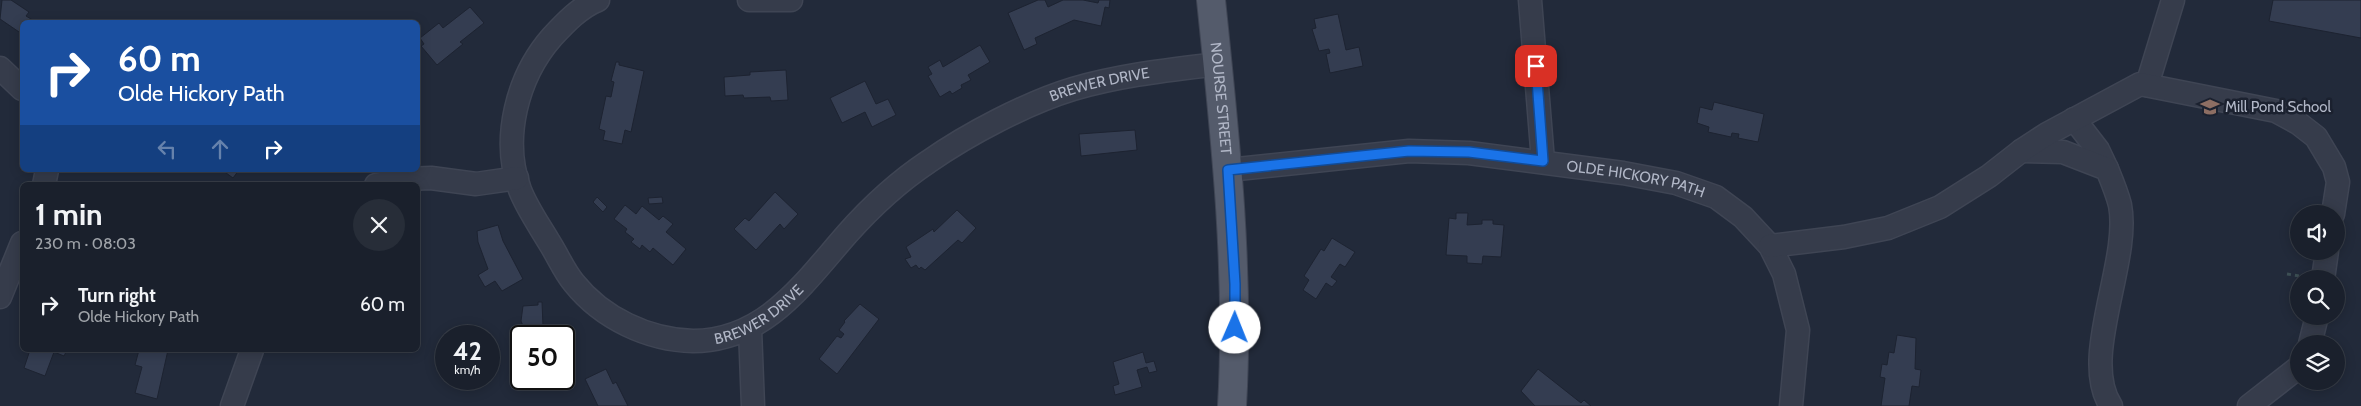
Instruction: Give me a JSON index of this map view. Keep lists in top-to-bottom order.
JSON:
{
  "streets": {
    "main road": ["NOURSE STREET"],
    "street": ["BREWER DRIVE", "OLDE HICKORY PATH"]
  },
  "crossings": [
    ["BREWER DRIVE", "NOURSE STREET"],
    ["NOURSE STREET", "OLDE HICKORY PATH"]
  ],
  "places": {
    "school or university": ["Mill Pond School"]
  },
  "page": {
    "turn": ["60 m", "Olde Hickory Path"],
    "heading": ["1 min", "230 m · 08:03"],
    "list": [
      {
        "name": "Turn right",
        "note": "Olde Hickory Path",
        "value": "60 m"
      }
    ],
    "speed": "42 km/h",
    "limit": "50"
  }
}
